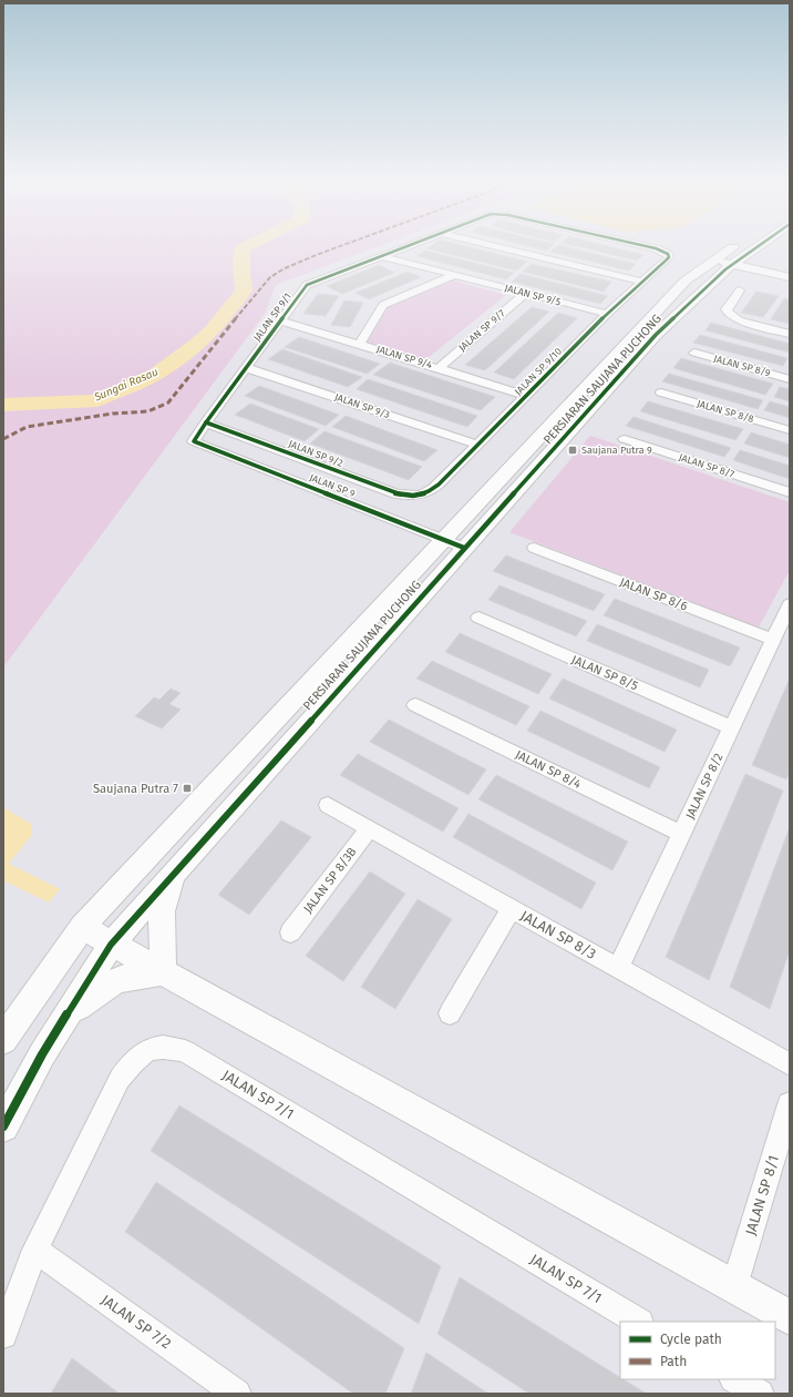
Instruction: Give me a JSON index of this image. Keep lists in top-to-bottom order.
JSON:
{
  "streets": {
    "street": [
      "JALAN SP 9/5",
      "JALAN SP 9/1",
      "JALAN SP 9/7",
      "JALAN SP 9/4",
      "JALAN SP 8/9",
      "JALAN SP 9/10",
      "PERSIARAN SAUJANA PUCHONG",
      "JALAN SP 9/3",
      "JALAN SP 8/8",
      "JALAN SP 9/2",
      "JALAN SP 8/7",
      "JALAN SP 9",
      "JALAN SP 8/6",
      "JALAN SP 8/5",
      "JALAN SP 8/4",
      "JALAN SP 8/2",
      "JALAN SP 8/3B",
      "JALAN SP 8/3",
      "JALAN SP 7/1",
      "JALAN SP 8/1",
      "JALAN SP 7/2"
    ]
  },
  "crossings": [
    ["JALAN SP 9/5", "JALAN SP 9/1"],
    ["JALAN SP 9/5", "JALAN SP 9/7"],
    ["JALAN SP 9/5", "JALAN SP 9/10"],
    ["JALAN SP 9/1", "JALAN SP 9/4"],
    ["JALAN SP 9/1", "JALAN SP 9/10"],
    ["JALAN SP 9/1", "JALAN SP 9/3"],
    ["JALAN SP 9/1", "JALAN SP 9/2"],
    ["JALAN SP 9/1", "JALAN SP 9"],
    ["JALAN SP 9/7", "JALAN SP 9/4"],
    ["JALAN SP 9/4", "JALAN SP 9/10"],
    ["JALAN SP 9/10", "JALAN SP 9/3"],
    ["JALAN SP 9/10", "JALAN SP 9/2"],
    ["PERSIARAN SAUJANA PUCHONG", "JALAN SP 9"],
    ["JALAN SP 8/6", "JALAN SP 8/2"],
    ["JALAN SP 8/5", "JALAN SP 8/2"],
    ["JALAN SP 8/4", "JALAN SP 8/2"],
    ["JALAN SP 8/2", "JALAN SP 8/3"],
    ["JALAN SP 8/3B", "JALAN SP 8/3"],
    ["JALAN SP 7/1", "JALAN SP 7/2"]
  ],
  "water": ["Sungai Rasau"],
  "places": {
    "transit": ["Saujana Putra 9", "Saujana Putra 7"]
  },
  "legend": ["Cycle path", "Path"]
}
